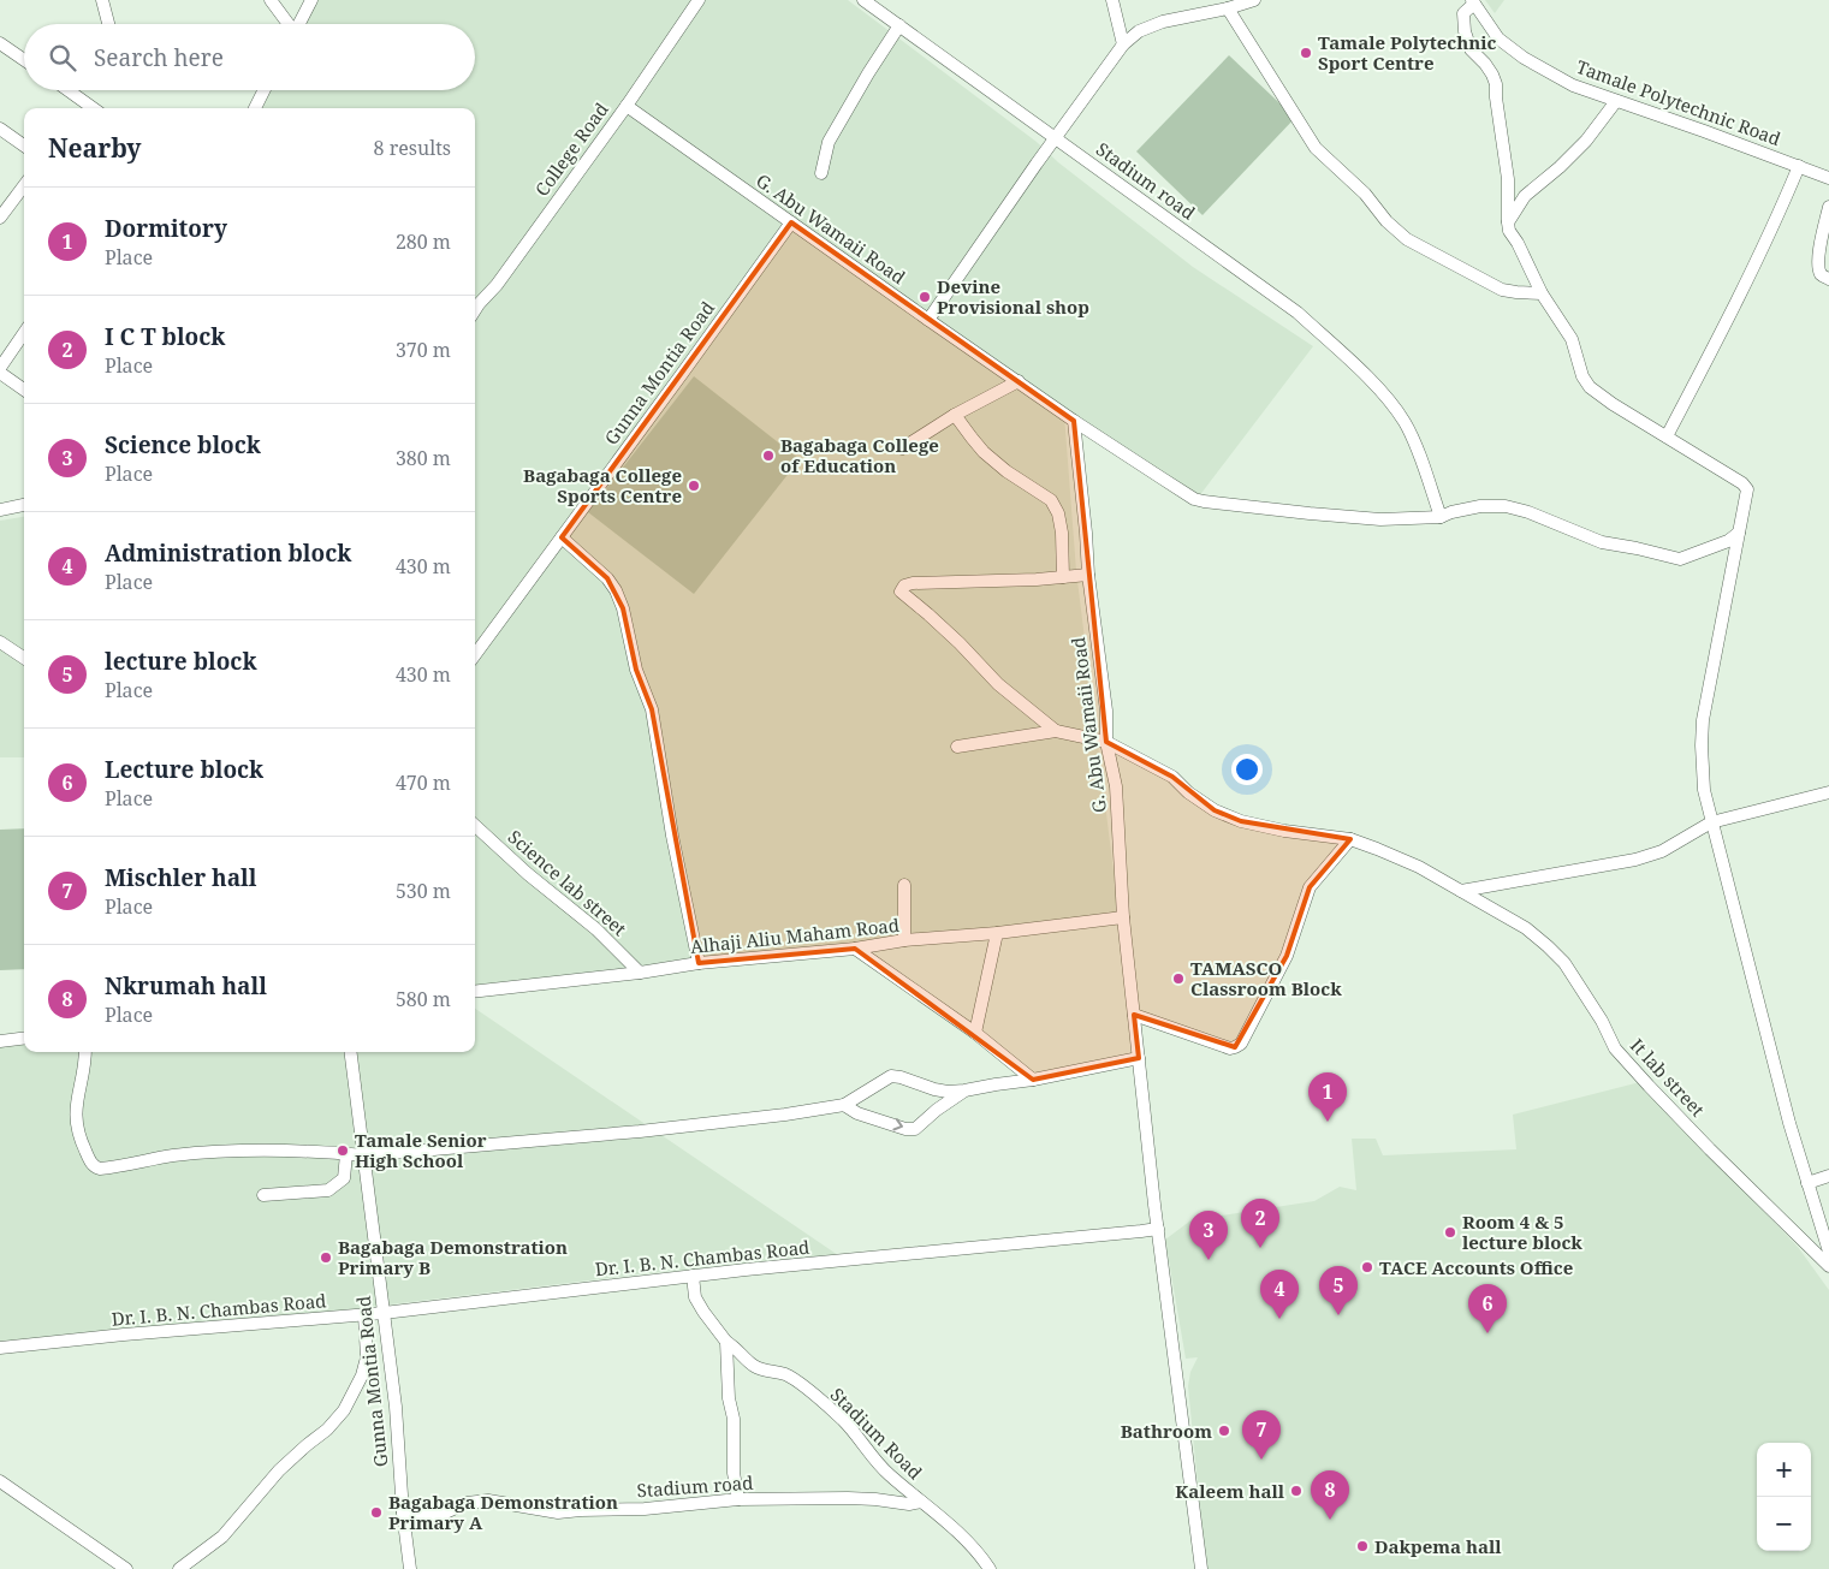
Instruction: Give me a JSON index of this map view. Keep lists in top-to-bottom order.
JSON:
{
  "streets": {
    "street": [
      "Tamale Polytechnic Road",
      "College Road",
      "Stadium road",
      "G. Abu Wamaii Road",
      "Gunna Montia Road",
      "Science lab street",
      "Alhaji Aliu Maham Road",
      "It lab street",
      "Dr. I. B. N. Chambas Road",
      "Stadium Road"
    ]
  },
  "crossings": [
    ["College Road", "G. Abu Wamaii Road"],
    ["Stadium road", "Gunna Montia Road"],
    ["Stadium road", "Stadium Road"],
    ["G. Abu Wamaii Road", "Gunna Montia Road"],
    ["G. Abu Wamaii Road", "Alhaji Aliu Maham Road"],
    ["G. Abu Wamaii Road", "It lab street"],
    ["G. Abu Wamaii Road", "Dr. I. B. N. Chambas Road"],
    ["Gunna Montia Road", "Dr. I. B. N. Chambas Road"],
    ["Science lab street", "Alhaji Aliu Maham Road"],
    ["Dr. I. B. N. Chambas Road", "Stadium Road"]
  ],
  "places": [
    "Tamale Polytechnic Sport Centre",
    "Devine Provisional shop",
    "Bagabaga College of Education",
    "Bagabaga College Sports Centre",
    "TAMASCO Classroom Block",
    "Tamale Senior High School",
    "Room 4 & 5 lecture block",
    "Bagabaga Demonstration Primary B",
    "TACE Accounts Office",
    "Bathroom",
    "Kaleem hall",
    "Bagabaga Demonstration Primary A",
    "Dakpema hall"
  ],
  "page": {
    "search": "Search here",
    "heading": ["Nearby", "8 results"],
    "list": [
      {
        "mark": "1",
        "name": "Dormitory",
        "note": "Place",
        "value": "280 m"
      },
      {
        "mark": "2",
        "name": "I C T block",
        "note": "Place",
        "value": "370 m"
      },
      {
        "mark": "3",
        "name": "Science block",
        "note": "Place",
        "value": "380 m"
      },
      {
        "mark": "4",
        "name": "Administration block",
        "note": "Place",
        "value": "430 m"
      },
      {
        "mark": "5",
        "name": "lecture block",
        "note": "Place",
        "value": "430 m"
      },
      {
        "mark": "6",
        "name": "Lecture block",
        "note": "Place",
        "value": "470 m"
      },
      {
        "mark": "7",
        "name": "Mischler hall",
        "note": "Place",
        "value": "530 m"
      },
      {
        "mark": "8",
        "name": "Nkrumah hall",
        "note": "Place",
        "value": "580 m"
      }
    ],
    "pins": [
      "1",
      "2",
      "3",
      "5",
      "4",
      "6",
      "7",
      "8"
    ],
    "map_buttons": ["+", "−"]
  }
}
